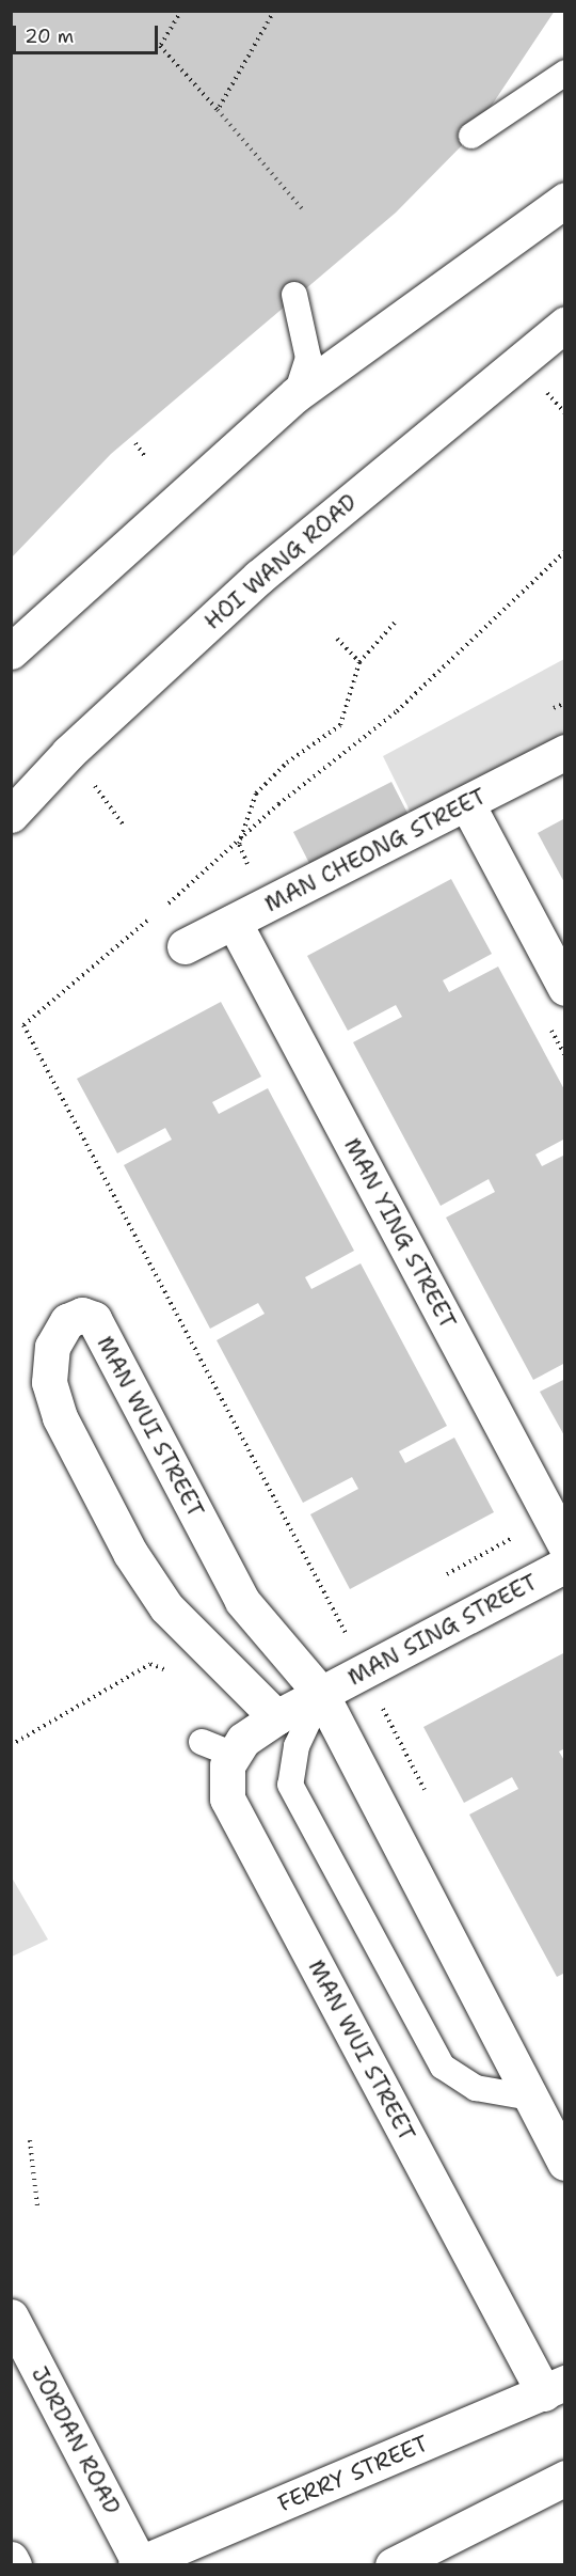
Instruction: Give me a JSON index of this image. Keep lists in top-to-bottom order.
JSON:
{
  "streets": {
    "street": [
      "HOI WANG ROAD",
      "MAN CHEONG STREET",
      "MAN YING STREET",
      "MAN WUI STREET",
      "MAN SING STREET",
      "JORDAN ROAD",
      "FERRY STREET"
    ]
  },
  "crossings": [
    ["MAN CHEONG STREET", "MAN YING STREET"],
    ["MAN WUI STREET", "MAN SING STREET"],
    ["MAN WUI STREET", "FERRY STREET"],
    ["JORDAN ROAD", "FERRY STREET"]
  ],
  "scale_bar": "20 m"
}
